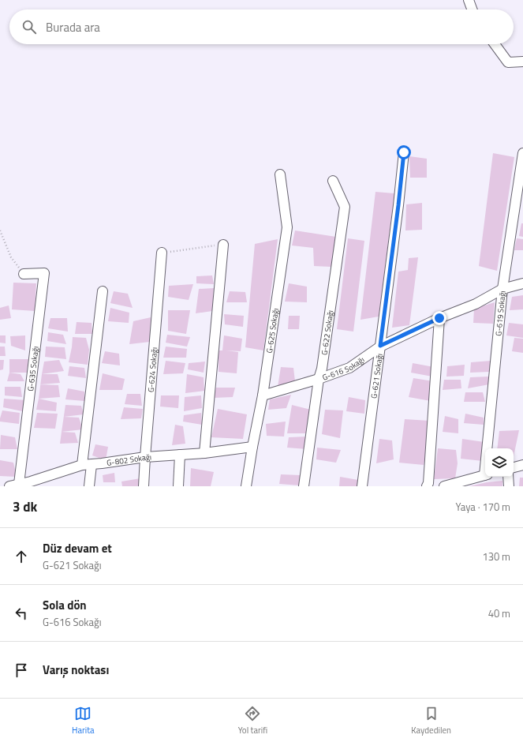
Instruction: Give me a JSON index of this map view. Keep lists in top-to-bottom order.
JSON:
{
  "streets": {
    "street": [
      "G-619 Sokağı",
      "G-625 Sokağı",
      "G-622 Sokağı",
      "G-616 Sokağı",
      "G-635 Sokağı",
      "G-624 Sokağı",
      "G-621 Sokağı",
      "G-802 Sokağı"
    ]
  },
  "crossings": [
    ["G-619 Sokağı", "G-616 Sokağı"],
    ["G-625 Sokağı", "G-616 Sokağı"],
    ["G-625 Sokağı", "G-802 Sokağı"],
    ["G-622 Sokağı", "G-616 Sokağı"],
    ["G-616 Sokağı", "G-621 Sokağı"],
    ["G-635 Sokağı", "G-802 Sokağı"],
    ["G-624 Sokağı", "G-802 Sokağı"]
  ],
  "page": {
    "search": "Burada ara",
    "heading": ["3 dk", "Yaya · 170 m"],
    "list": [
      ["Düz devam et", "G-621 Sokağı", "130 m"],
      ["Sola dön", "G-616 Sokağı", "40 m"],
      "Varış noktası"
    ],
    "nav": ["Harita", "Yol tarifi", "Kaydedilen"]
  }
}
